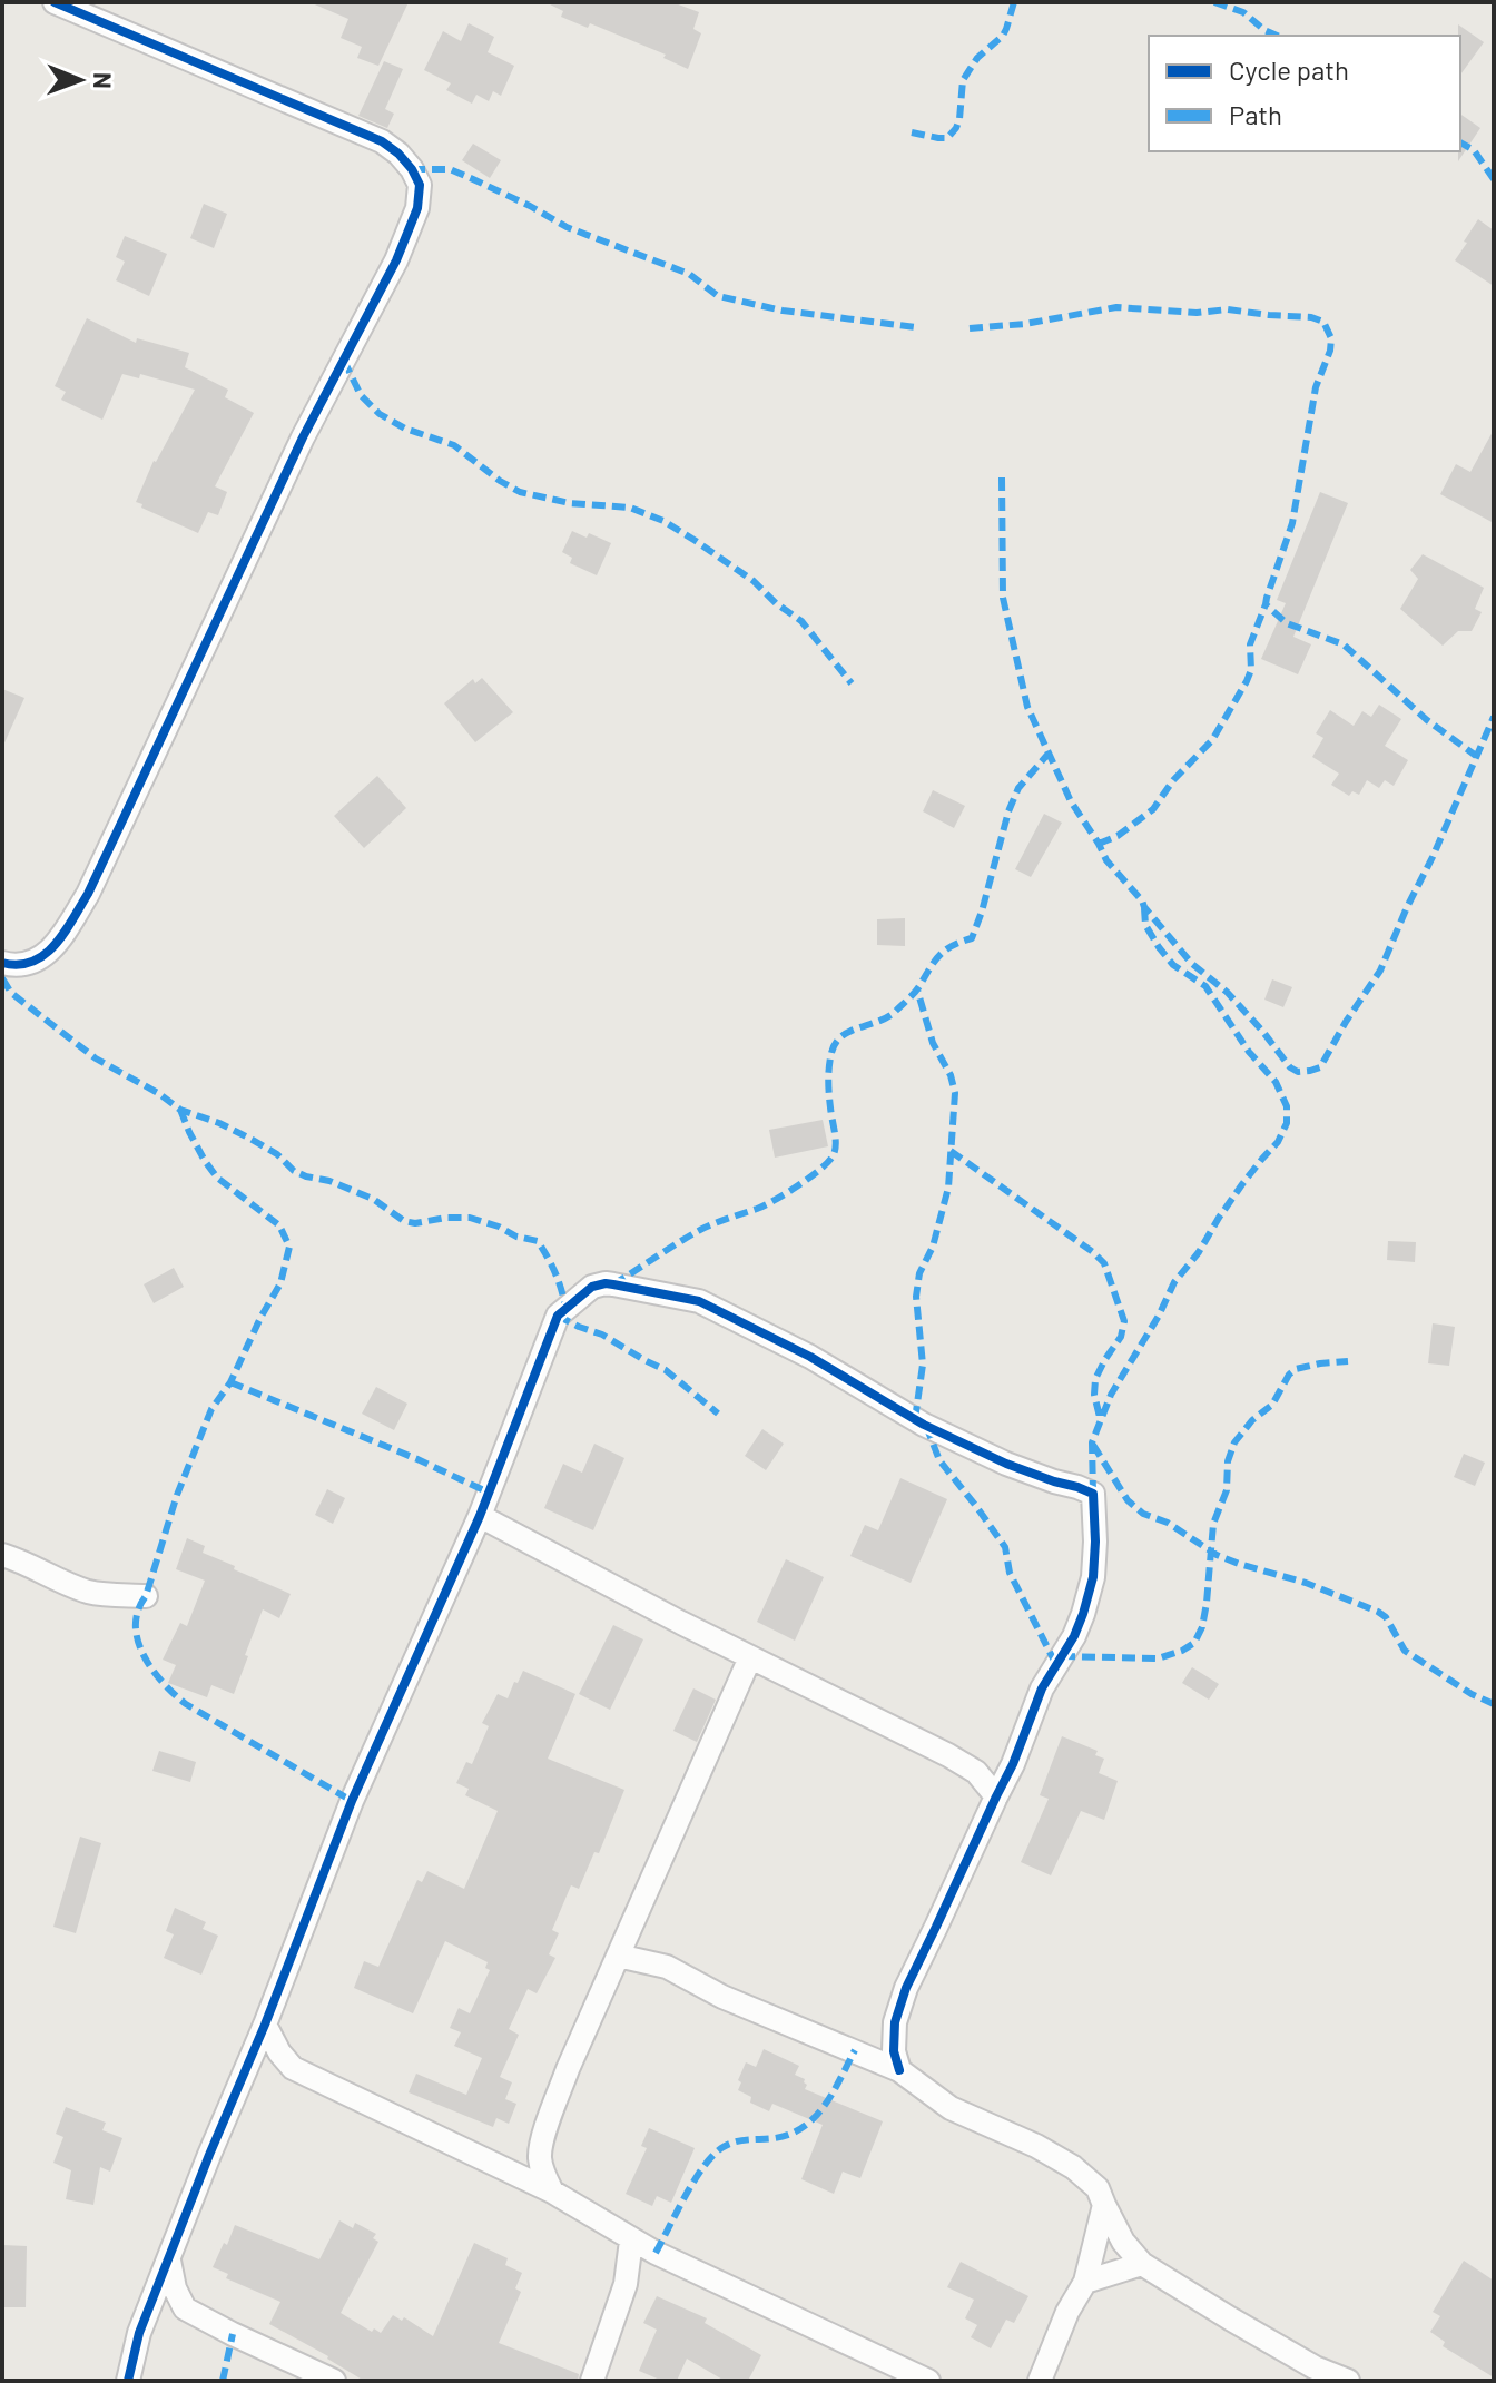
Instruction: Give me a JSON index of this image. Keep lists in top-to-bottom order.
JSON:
{
  "legend": ["Cycle path", "Path"],
  "north": "right"
}
